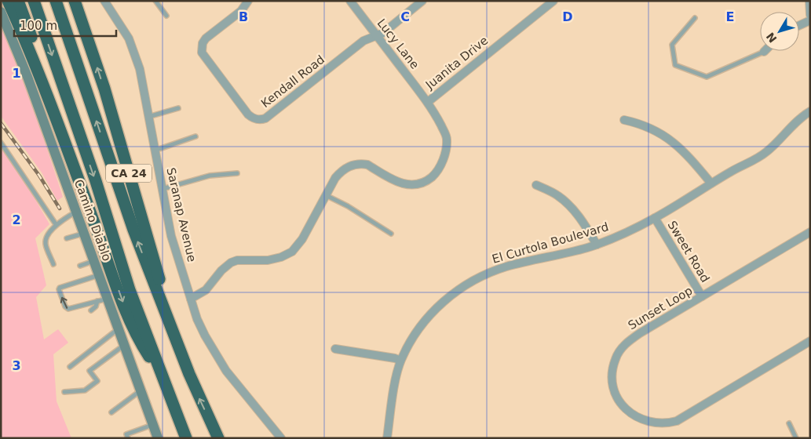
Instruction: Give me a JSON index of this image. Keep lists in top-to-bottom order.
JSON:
{
  "streets": {
    "highway": ["CA 24"],
    "street": [
      "Lucy Lane",
      "Juanita Drive",
      "Kendall Road",
      "Saranap Avenue",
      "Camino Diablo",
      "El Curtola Boulevard",
      "Sweet Road",
      "Sunset Loop"
    ]
  },
  "crossings": [
    ["Lucy Lane", "Juanita Drive"],
    ["Lucy Lane", "Kendall Road"],
    ["Juanita Drive", "Saranap Avenue"],
    ["El Curtola Boulevard", "Sweet Road"],
    ["Sweet Road", "Sunset Loop"]
  ],
  "scale_bar": "100 m",
  "north": "bottom left",
  "grid": {
    "columns": [
      "B",
      "C",
      "D",
      "E"
    ],
    "rows": ["1", "2", "3"]
  }
}
